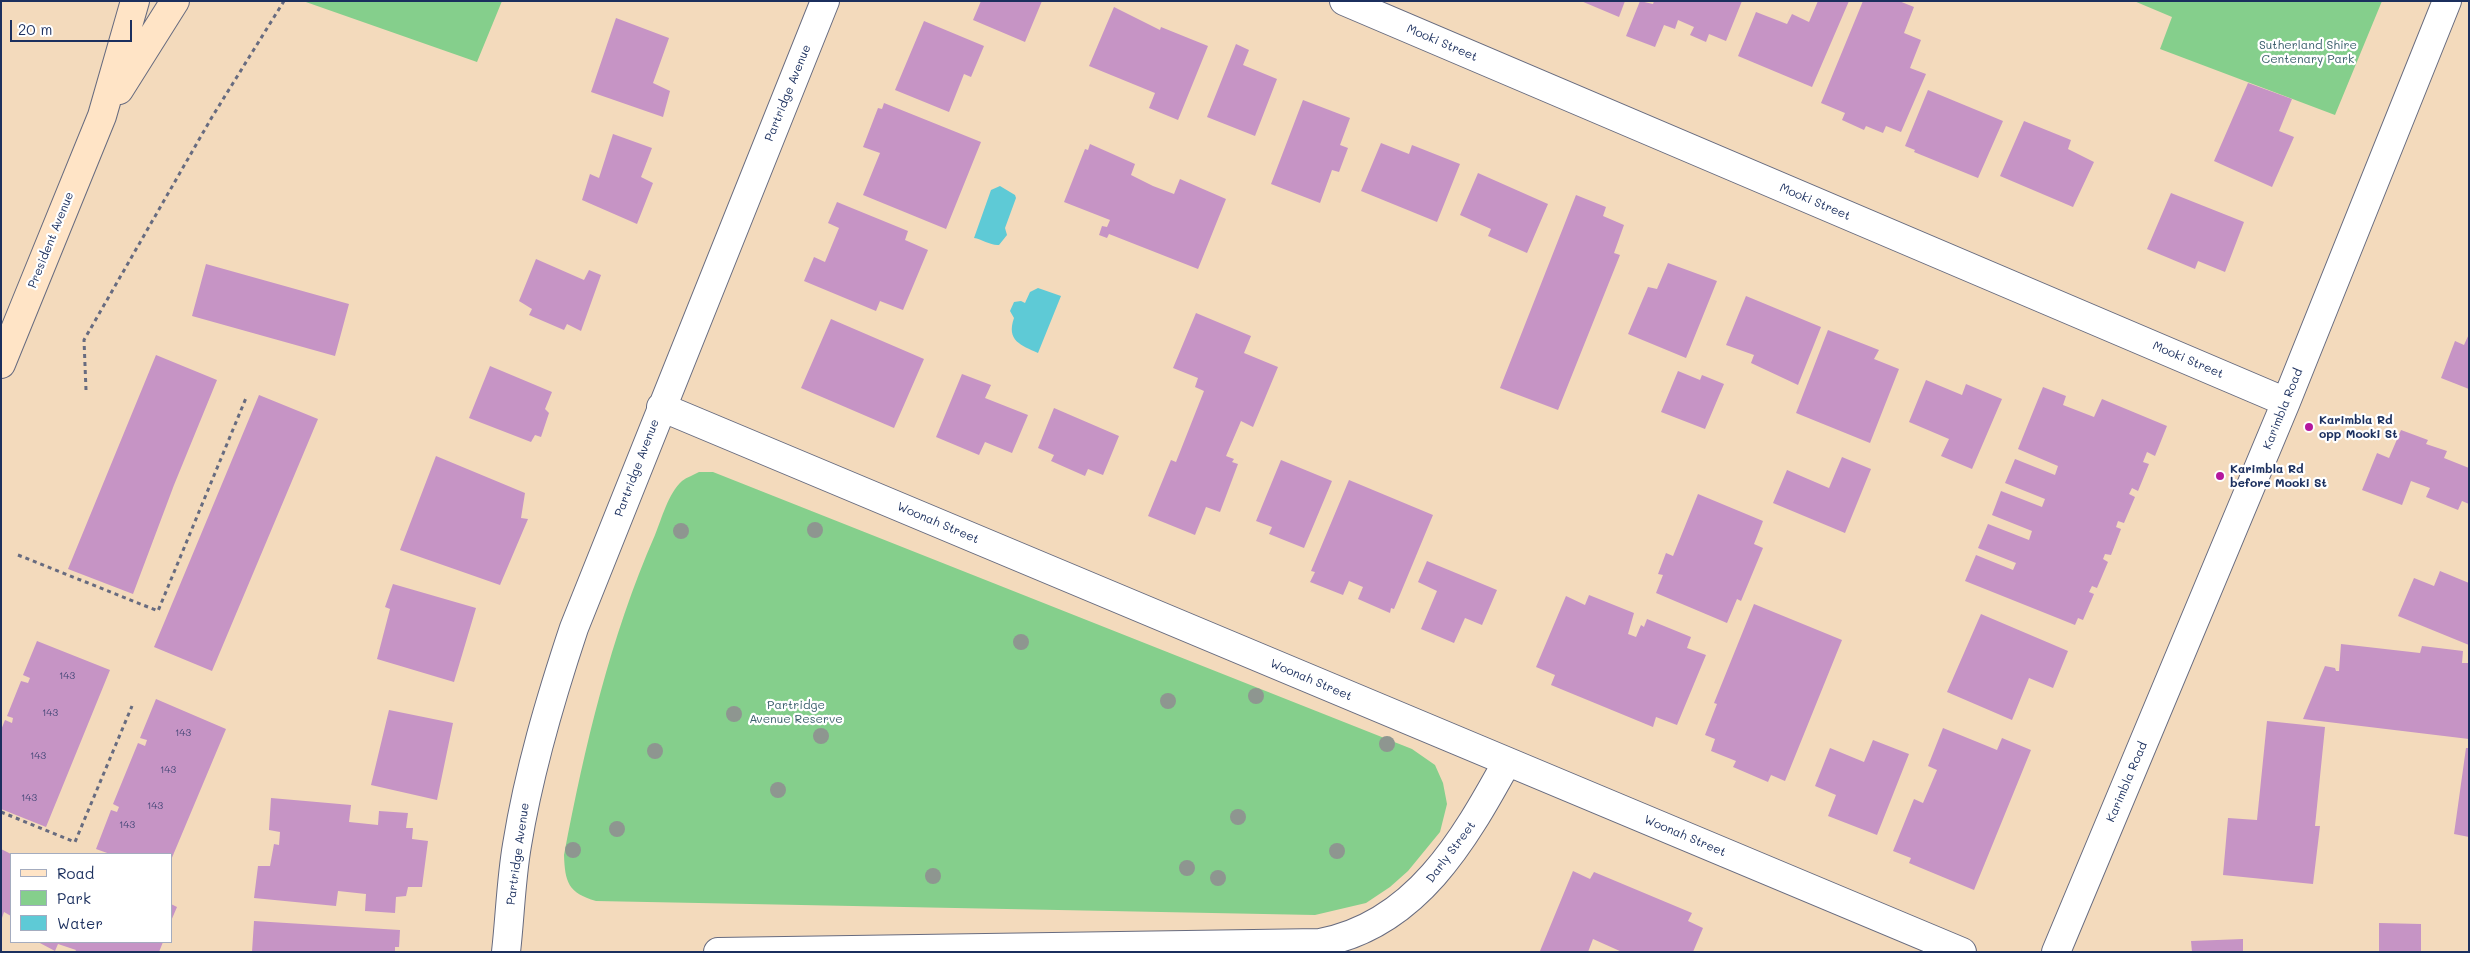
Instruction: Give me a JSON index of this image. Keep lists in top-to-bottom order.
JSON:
{
  "streets": {
    "main road": ["President Avenue"],
    "street": [
      "Mooki Street",
      "Partridge Avenue",
      "Karimbla Road",
      "Woonah Street",
      "Darly Street"
    ]
  },
  "crossings": [
    ["Mooki Street", "Karimbla Road"],
    ["Partridge Avenue", "Woonah Street"],
    ["Woonah Street", "Darly Street"]
  ],
  "parks": ["Sutherland Shire Centenary Park", "Partridge Avenue Reserve"],
  "places": ["Karimbla Rd opp Mooki St", "Karimbla Rd before Mooki St"],
  "house_numbers": [
    "143",
    "143",
    "143",
    "143",
    "143",
    "143",
    "143",
    "143"
  ],
  "legend": ["Road", "Park", "Water"],
  "scale_bar": "20 m"
}
